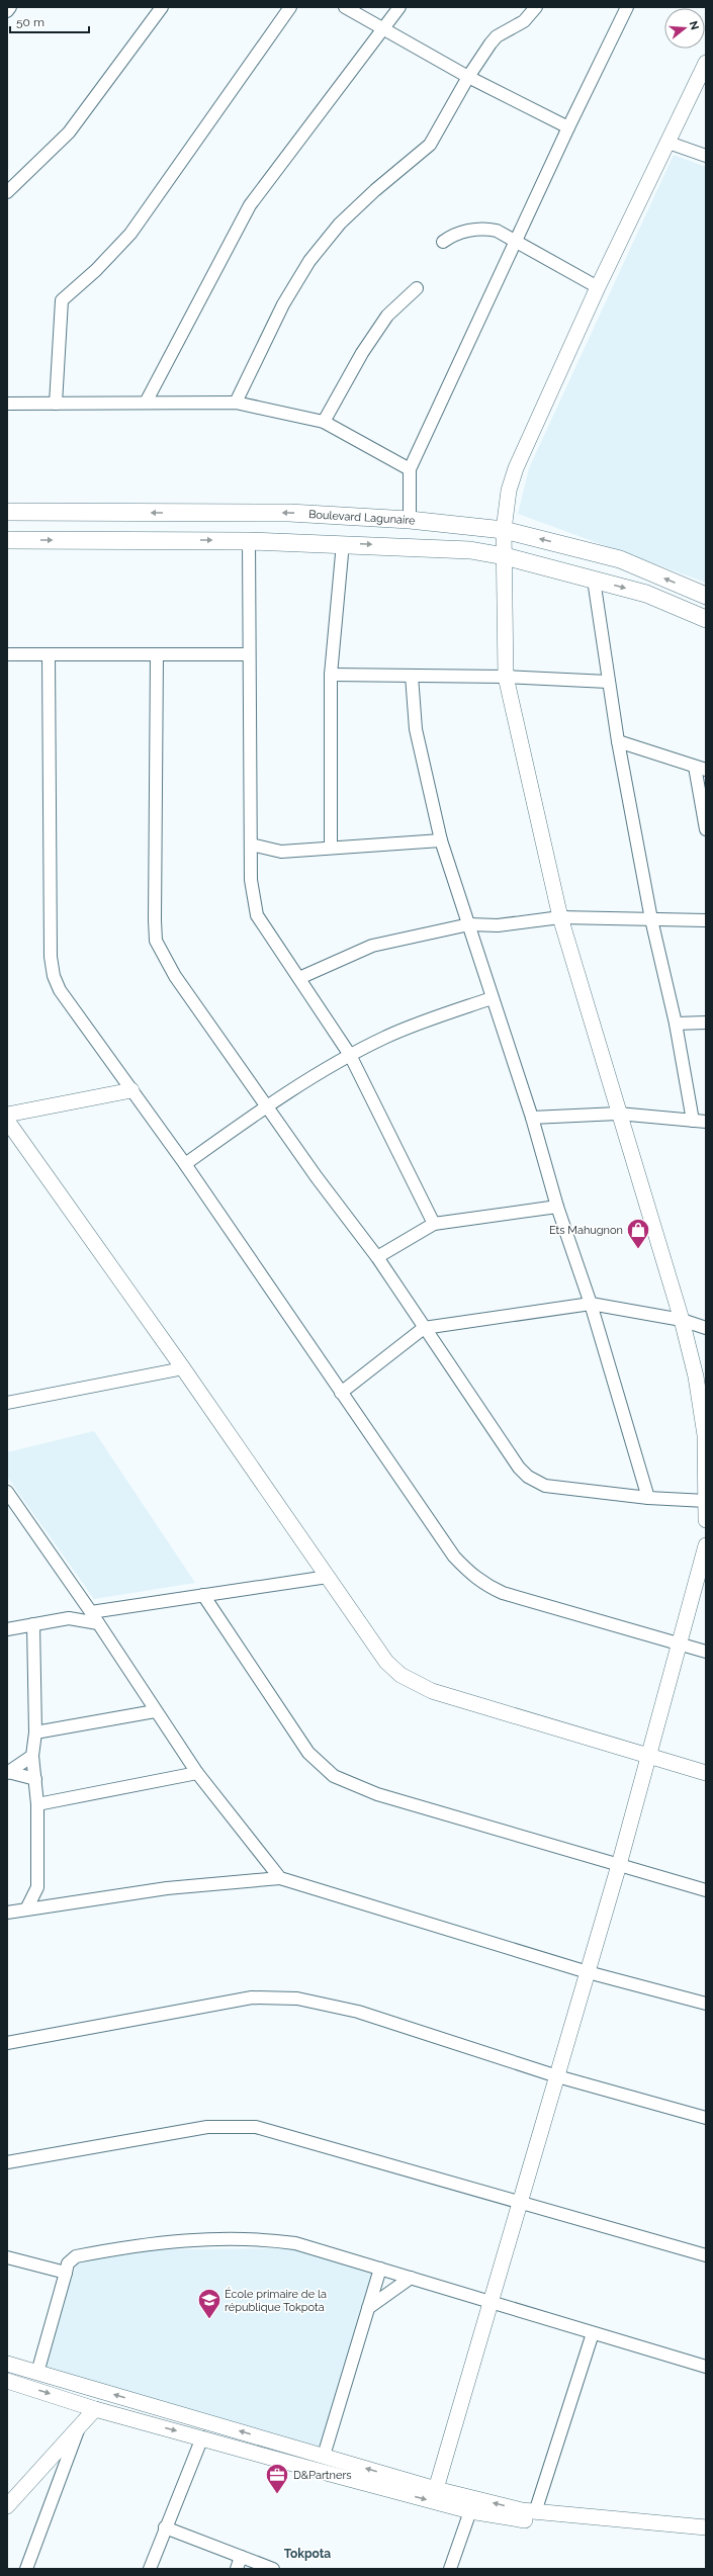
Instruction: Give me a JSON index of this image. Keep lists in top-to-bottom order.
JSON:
{
  "streets": {
    "main road": ["Boulevard Lagunaire"]
  },
  "districts": ["Tokpota"],
  "places": {
    "shop": ["Ets Mahugnon"],
    "school or university": ["École primaire de la république Tokpota"],
    "office": ["D&Partners"]
  },
  "scale_bar": "50 m",
  "north": "right"
}
